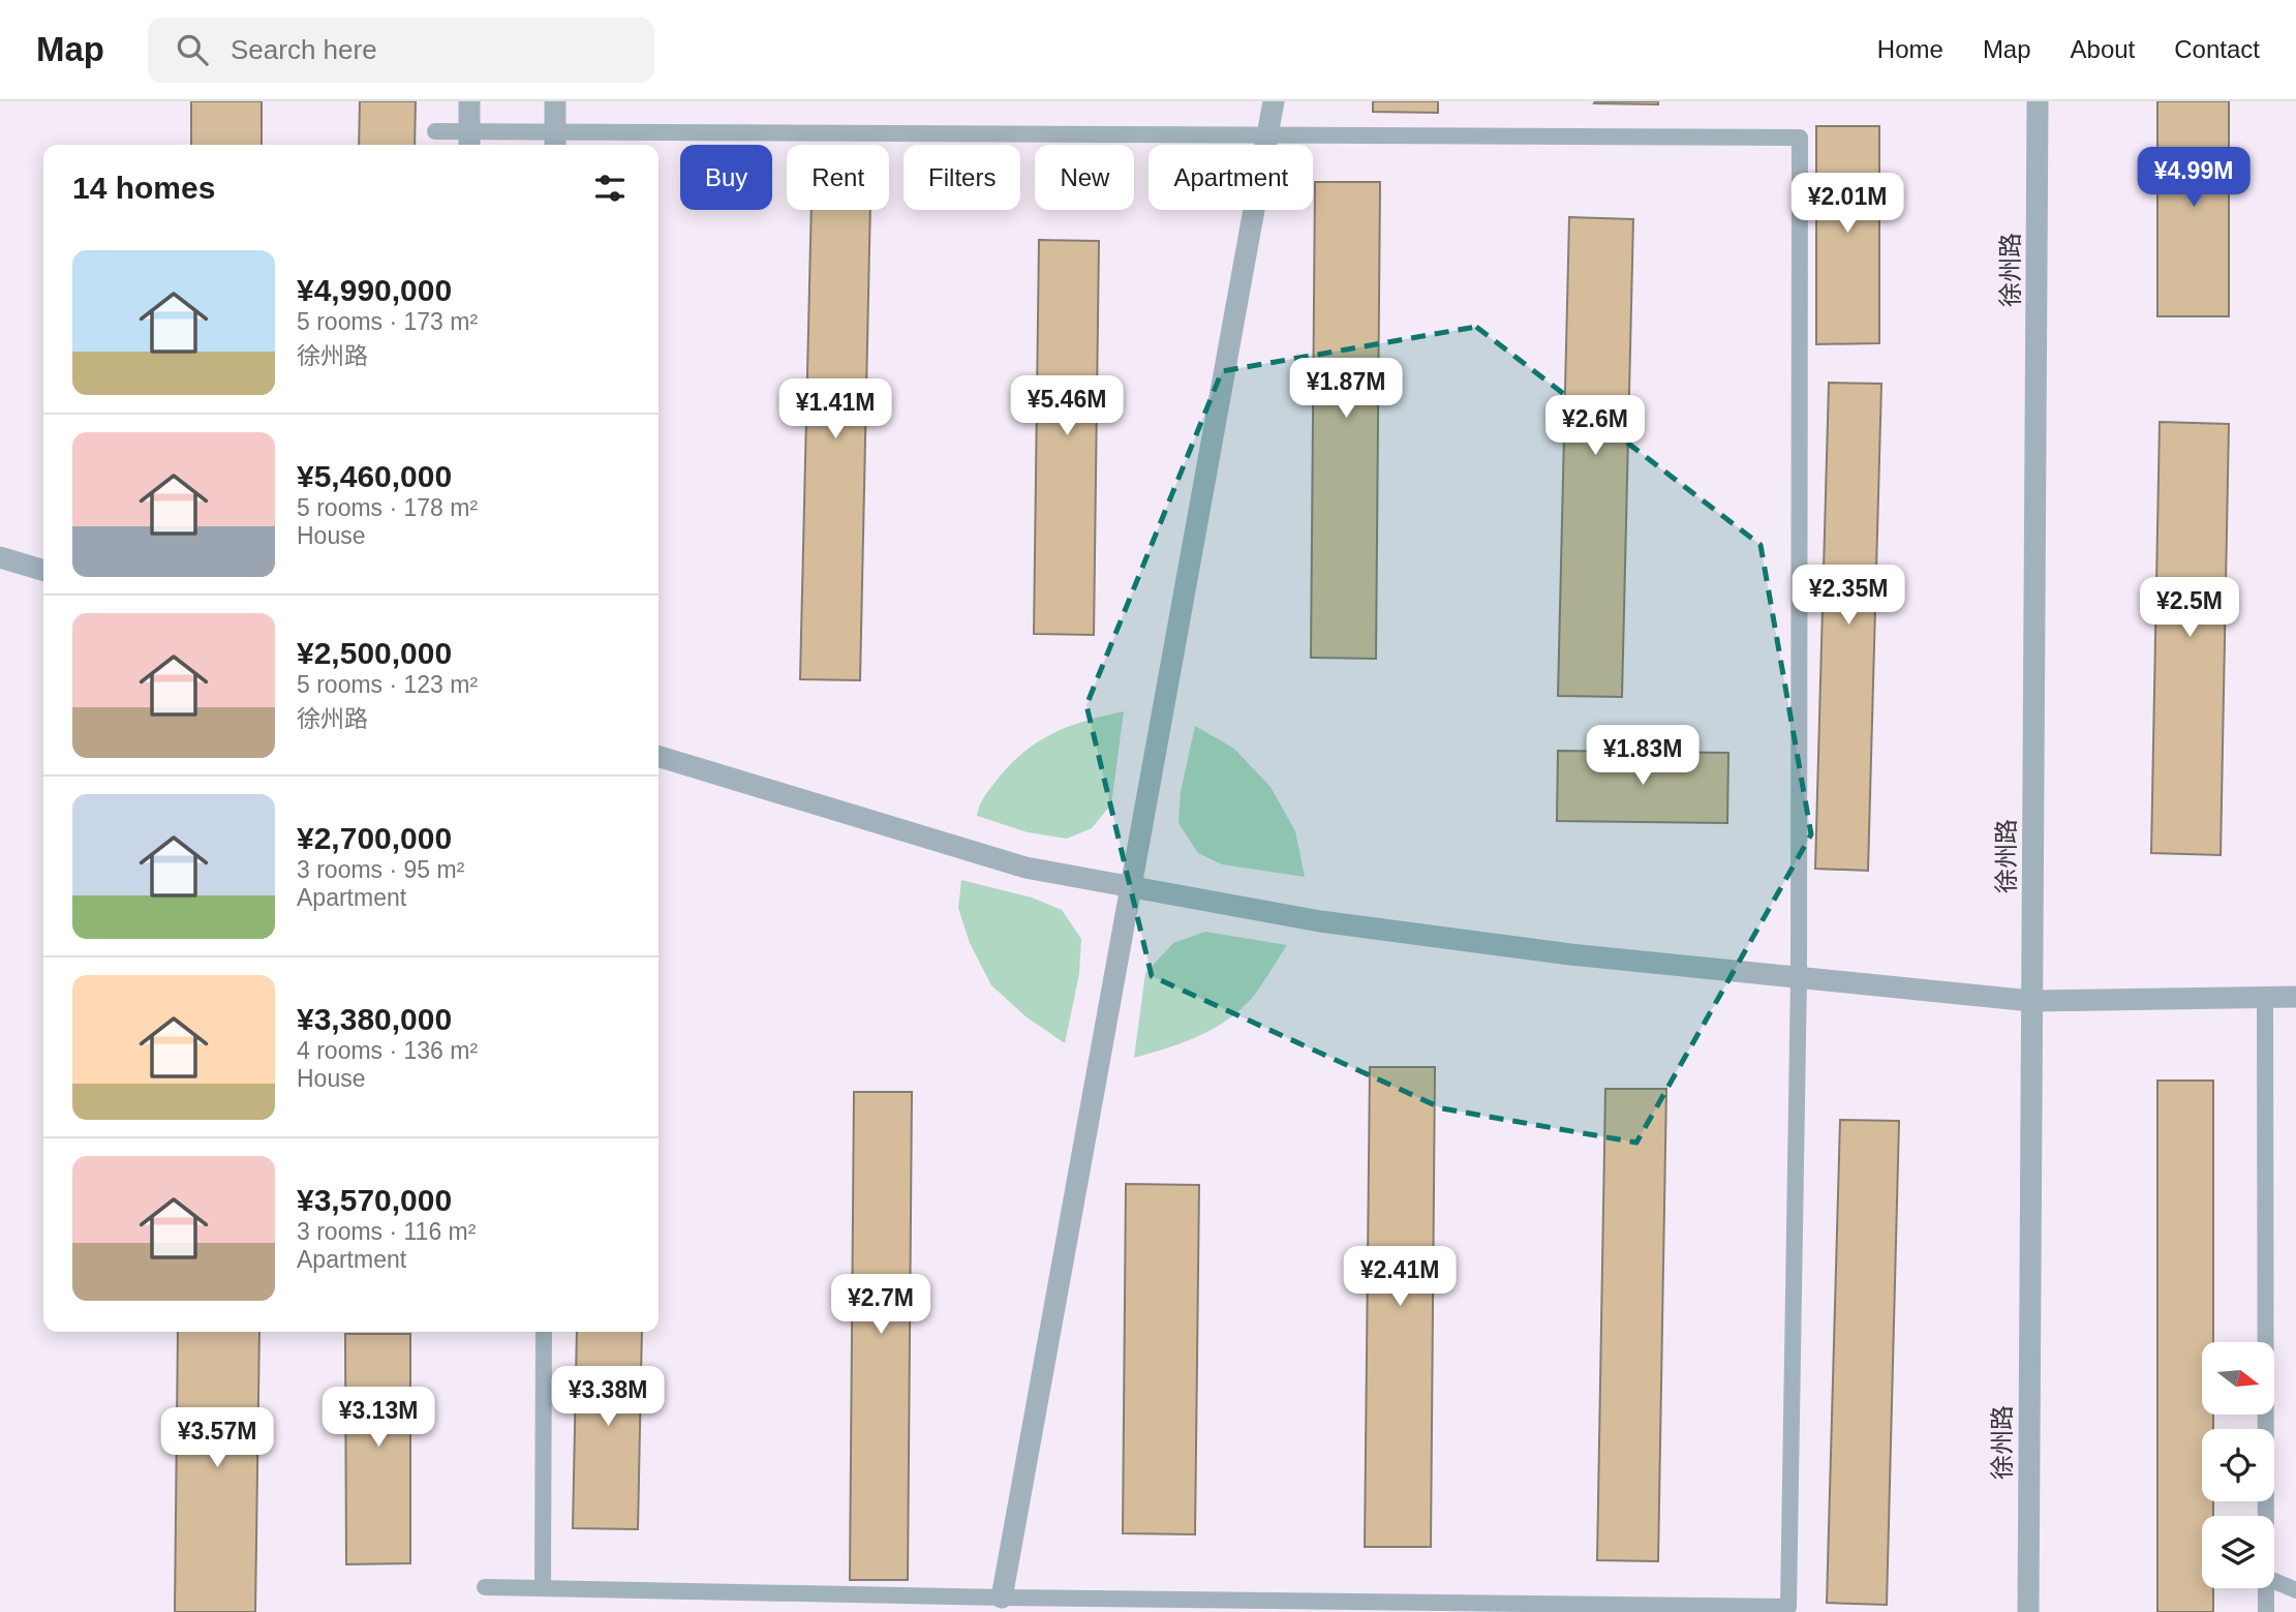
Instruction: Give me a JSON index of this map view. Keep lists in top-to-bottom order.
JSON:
{
  "streets": {
    "street": ["徐州路"]
  },
  "north": "right",
  "page": {
    "header": "Map",
    "search": "Search here",
    "nav": [
      "Home",
      "Map",
      "About",
      "Contact"
    ],
    "chip": [
      "Buy",
      "Rent",
      "Filters",
      "New",
      "Apartment"
    ],
    "heading": "14 homes",
    "price": [
      "¥4.99M",
      "¥2.01M",
      "¥1.87M",
      "¥5.46M",
      "¥1.41M",
      "¥2.6M",
      "¥2.35M",
      "¥2.5M",
      "¥1.83M",
      "¥2.41M",
      "¥2.7M",
      "¥3.38M",
      "¥3.13M",
      "¥3.57M"
    ],
    "list": [
      {
        "name": "¥4,990,000",
        "note": "5 rooms · 173 m² · 徐州路"
      },
      {
        "name": "¥5,460,000",
        "note": "5 rooms · 178 m² · House"
      },
      {
        "name": "¥2,500,000",
        "note": "5 rooms · 123 m² · 徐州路"
      },
      {
        "name": "¥2,700,000",
        "note": "3 rooms · 95 m² · Apartment"
      },
      {
        "name": "¥3,380,000",
        "note": "4 rooms · 136 m² · House"
      },
      {
        "name": "¥3,570,000",
        "note": "3 rooms · 116 m² · Apartment"
      }
    ]
  }
}
